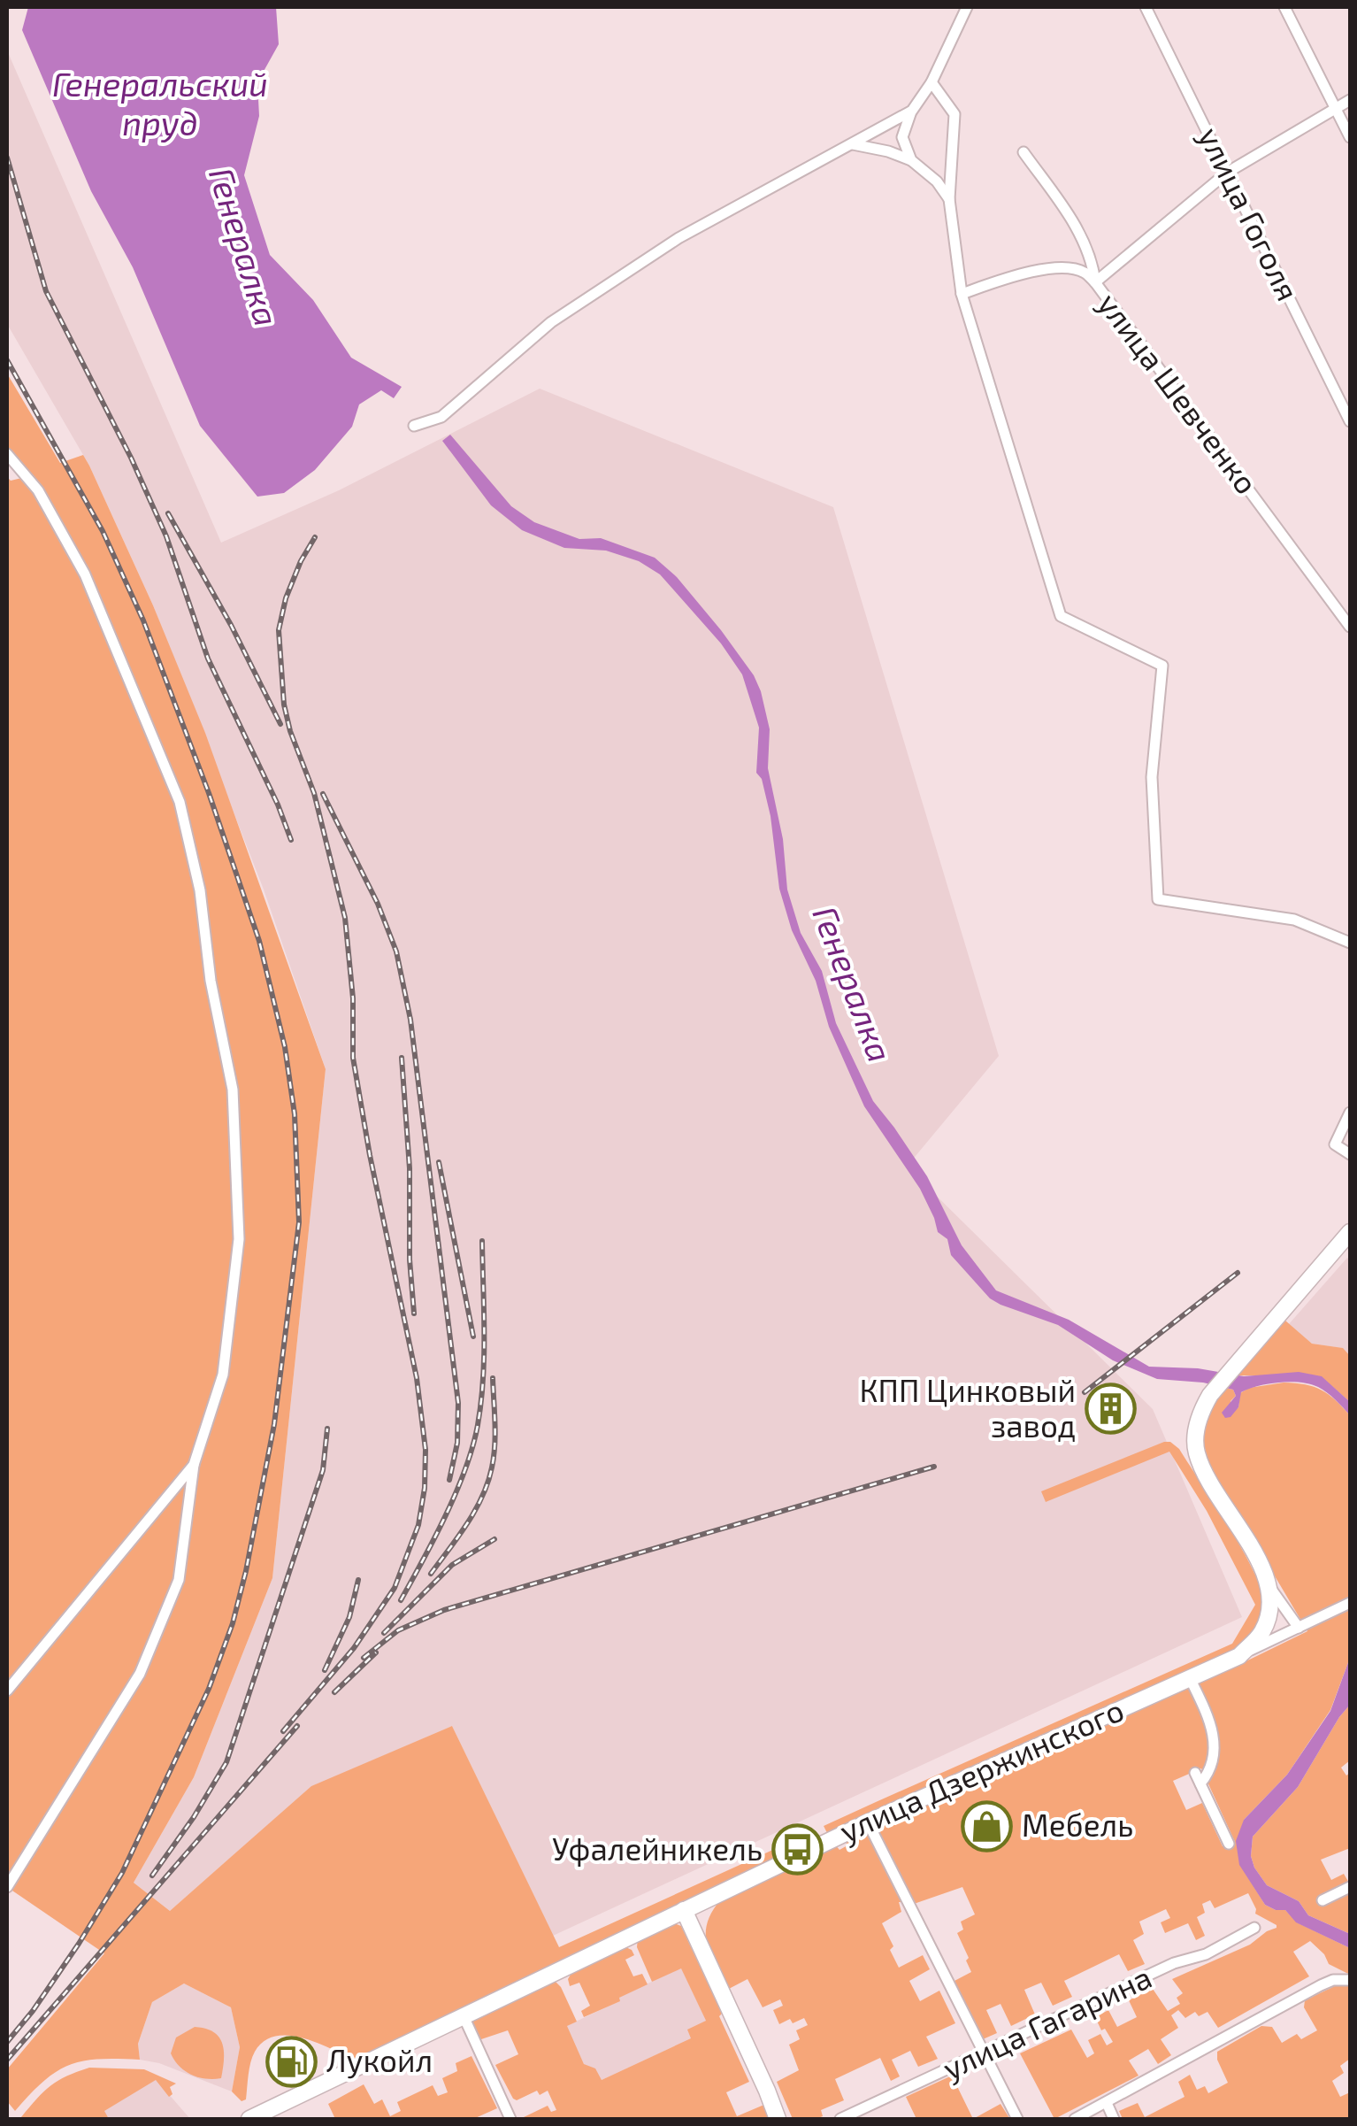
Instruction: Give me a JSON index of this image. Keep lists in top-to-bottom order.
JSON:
{
  "streets": {
    "main road": ["улица Дзержинского"],
    "street": ["улица Гоголя", "улица Шевченко", "улица Гагарина"]
  },
  "water": ["Генеральский пруд", "Генералка"],
  "places": {
    "building": ["КПП Цинковый завод"],
    "shop": ["Мебель"],
    "bus stop": ["Уфалейникель"],
    "fuel station": ["Лукойл"]
  }
}
